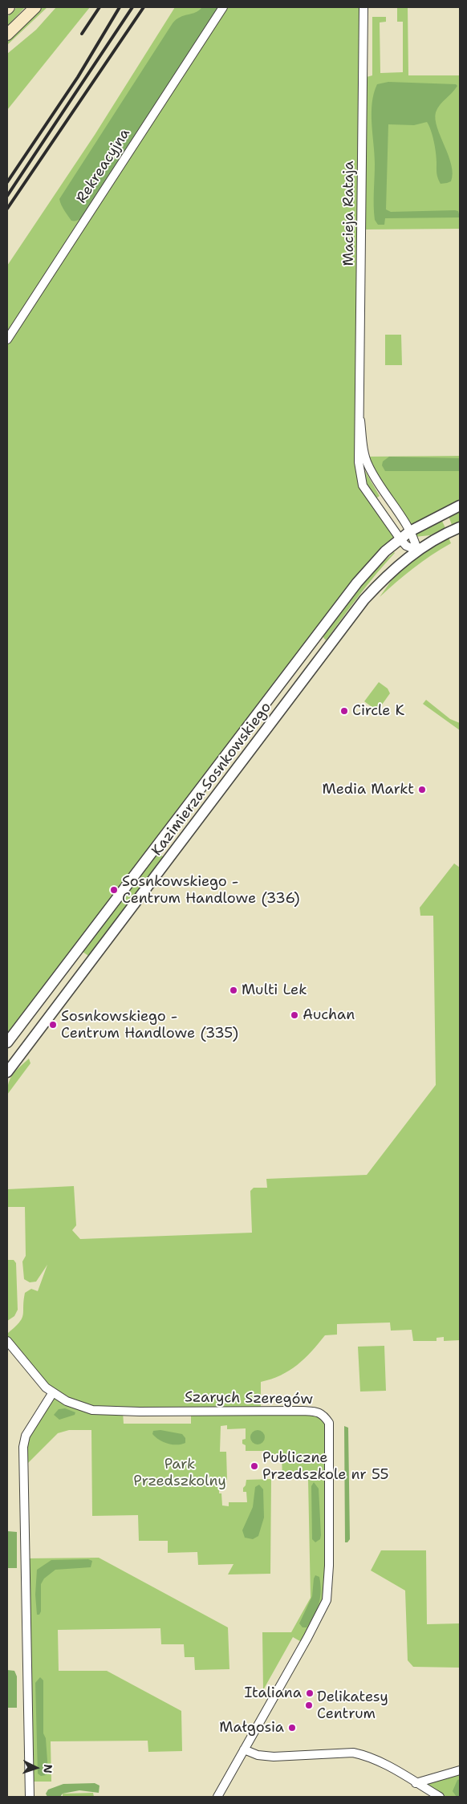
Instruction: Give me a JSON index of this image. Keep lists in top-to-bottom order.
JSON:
{
  "streets": {
    "street": [
      "Rekreacyjna",
      "Macieja Rataja",
      "Kazimierza Sosnkowskiego",
      "Szarych Szeregów"
    ]
  },
  "crossings": [
    ["Macieja Rataja", "Kazimierza Sosnkowskiego"]
  ],
  "parks": ["Park Przedszkolny"],
  "places": [
    "Circle K",
    "Media Markt",
    "Sosnkowskiego - Centrum Handlowe (336)",
    "Multi Lek",
    "Auchan",
    "Sosnkowskiego - Centrum Handlowe (335)",
    "Publiczne Przedszkole nr 55",
    "Italiana",
    "Delikatesy Centrum",
    "Małgosia"
  ],
  "north": "right"
}
